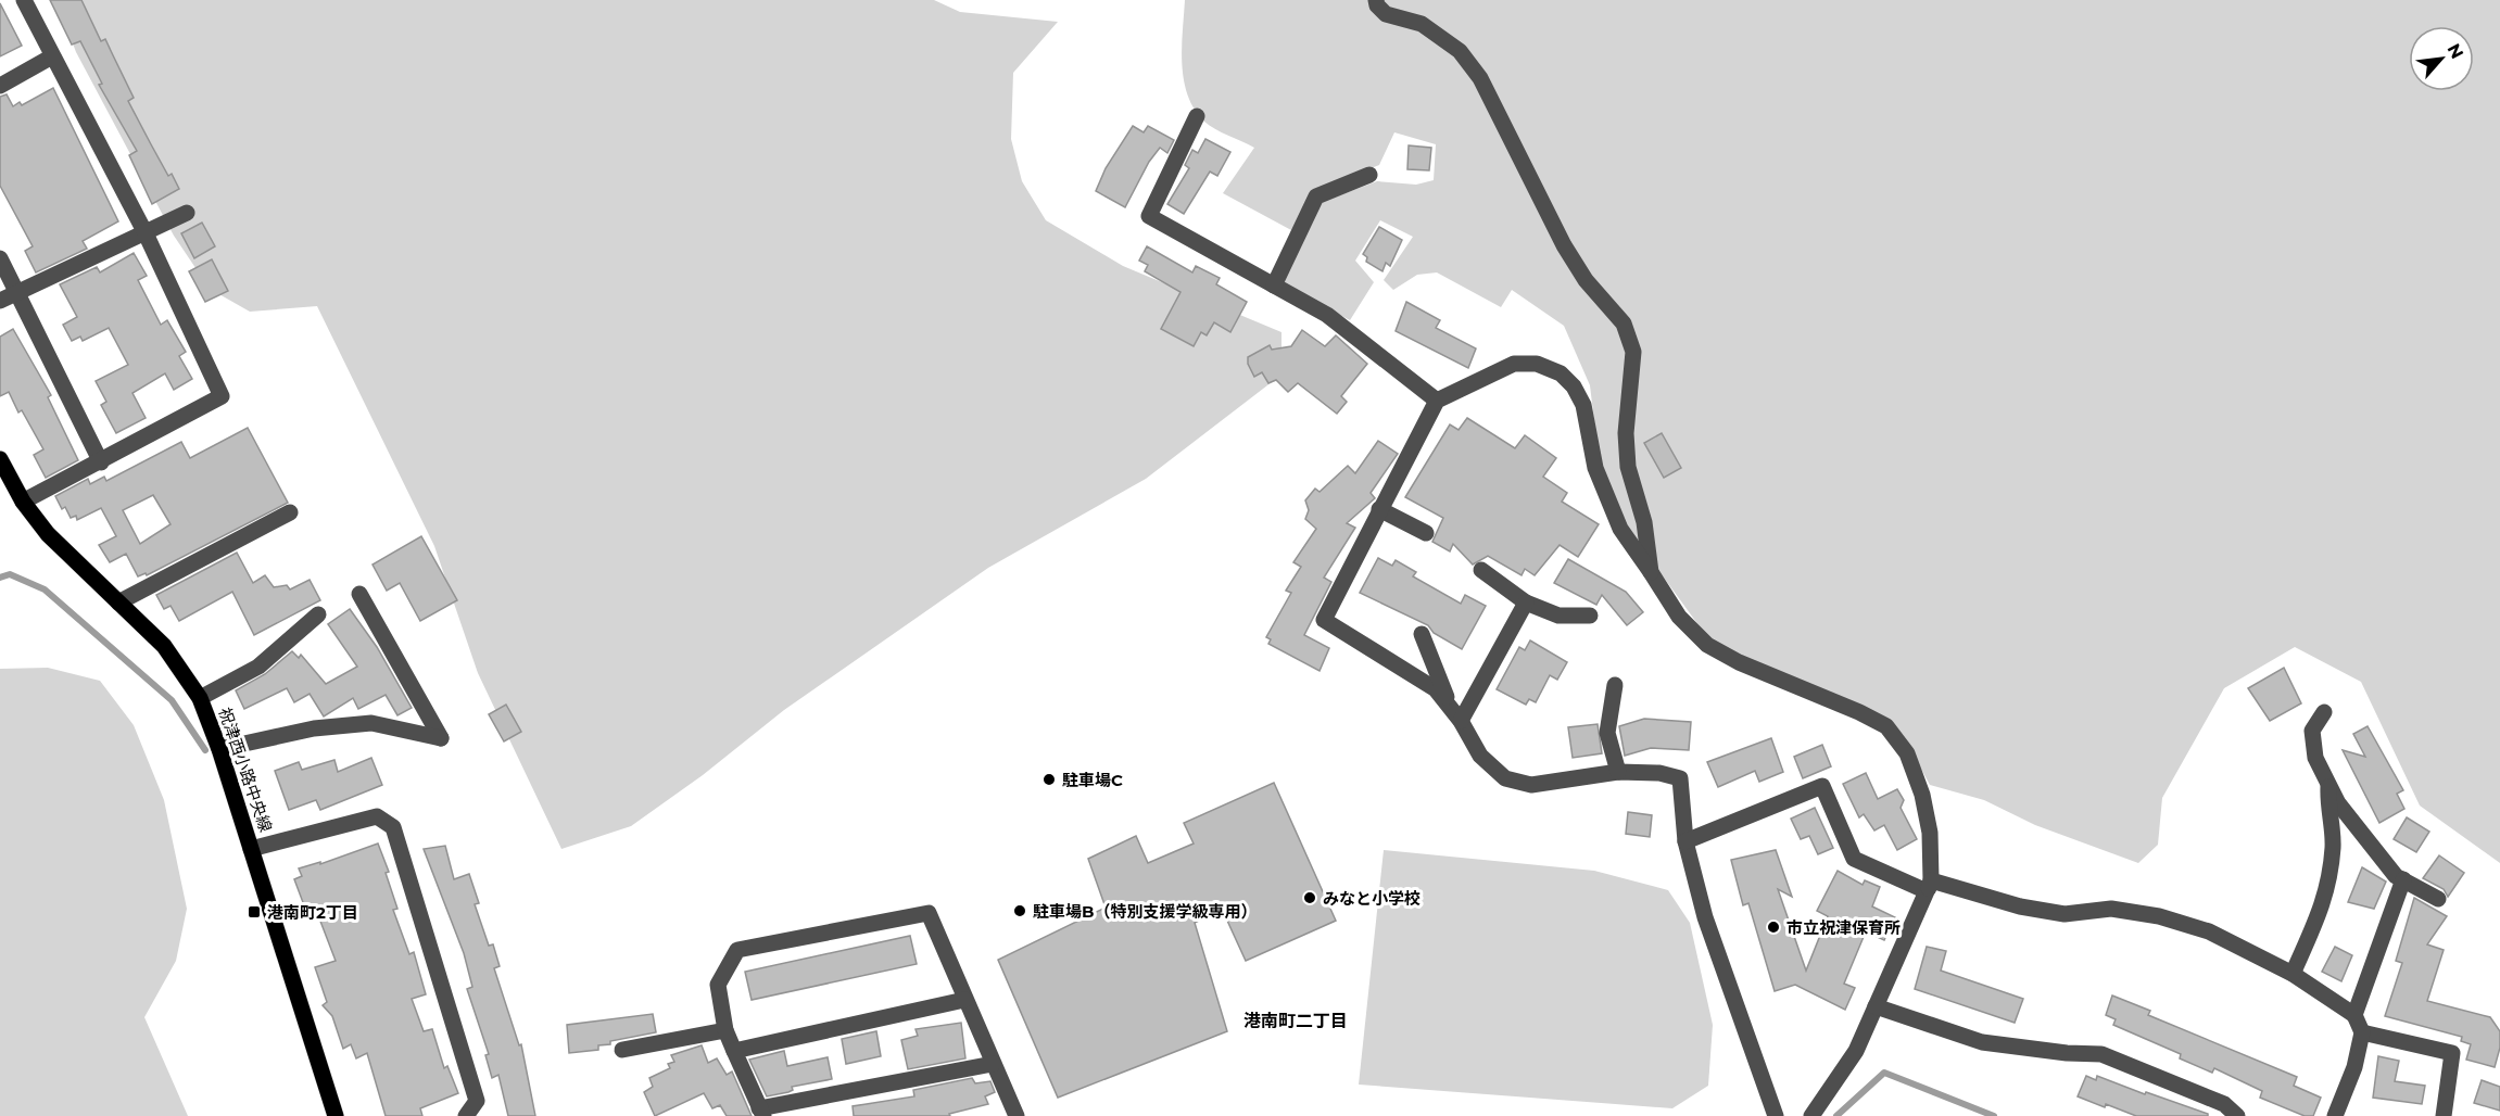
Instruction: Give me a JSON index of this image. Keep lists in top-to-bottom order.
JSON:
{
  "streets": {
    "main road": ["祝津西小路中央線"]
  },
  "districts": ["港南町二丁目"],
  "places": {
    "other": [
      "駐車場C",
      "みなと小学校",
      "駐車場B（特別支援学級専用）",
      "市立祝津保育所"
    ],
    "transit": ["港南町2丁目"]
  },
  "north": "top right"
}
